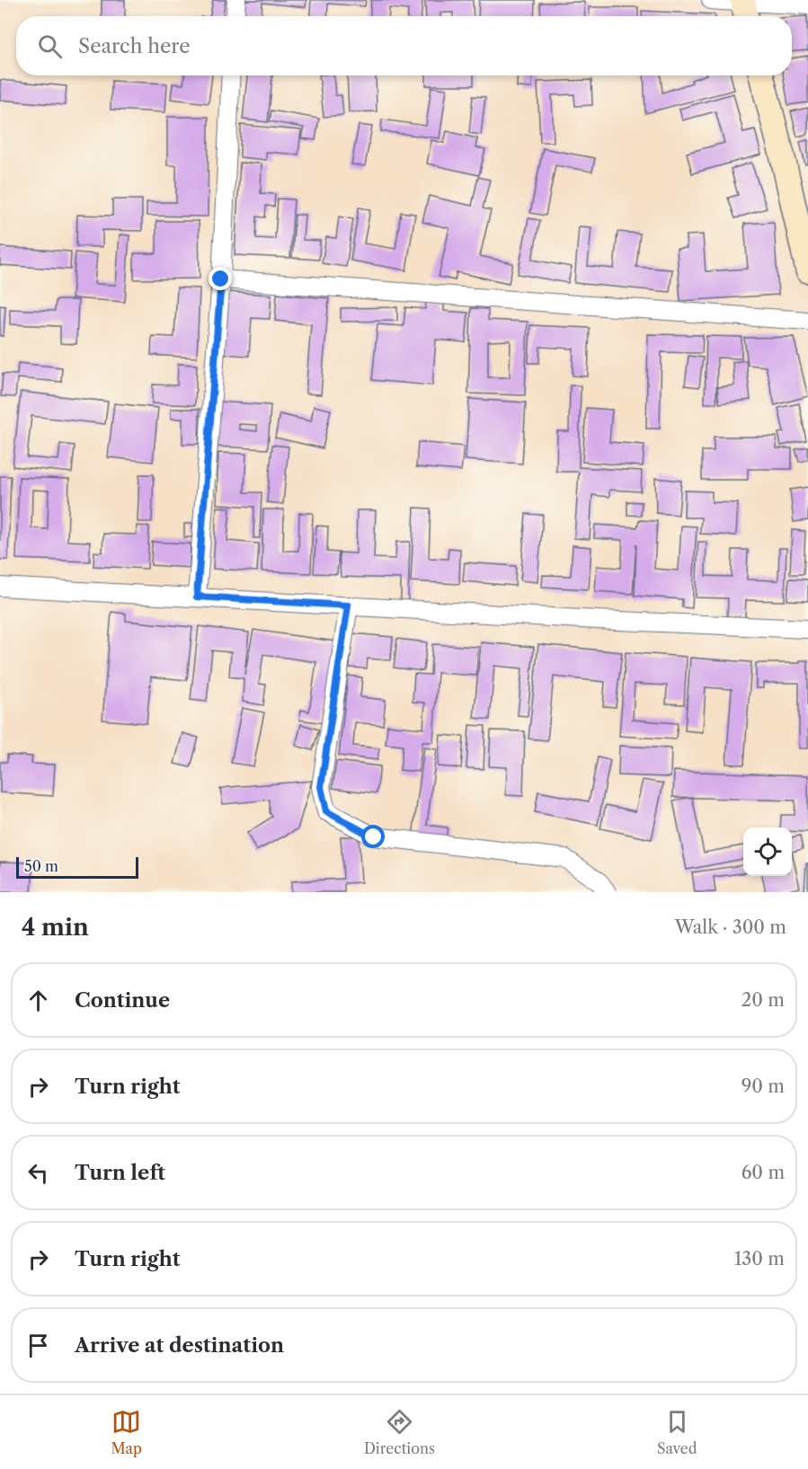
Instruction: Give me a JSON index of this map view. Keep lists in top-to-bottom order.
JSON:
{
  "scale_bar": "50 m",
  "page": {
    "search": "Search here",
    "scale": "50 m",
    "heading": ["4 min", "Walk · 300 m"],
    "list": [
      ["Continue", "20 m"],
      ["Turn right", "90 m"],
      ["Turn left", "60 m"],
      ["Turn right", "130 m"],
      "Arrive at destination"
    ],
    "nav": ["Map", "Directions", "Saved"]
  }
}
